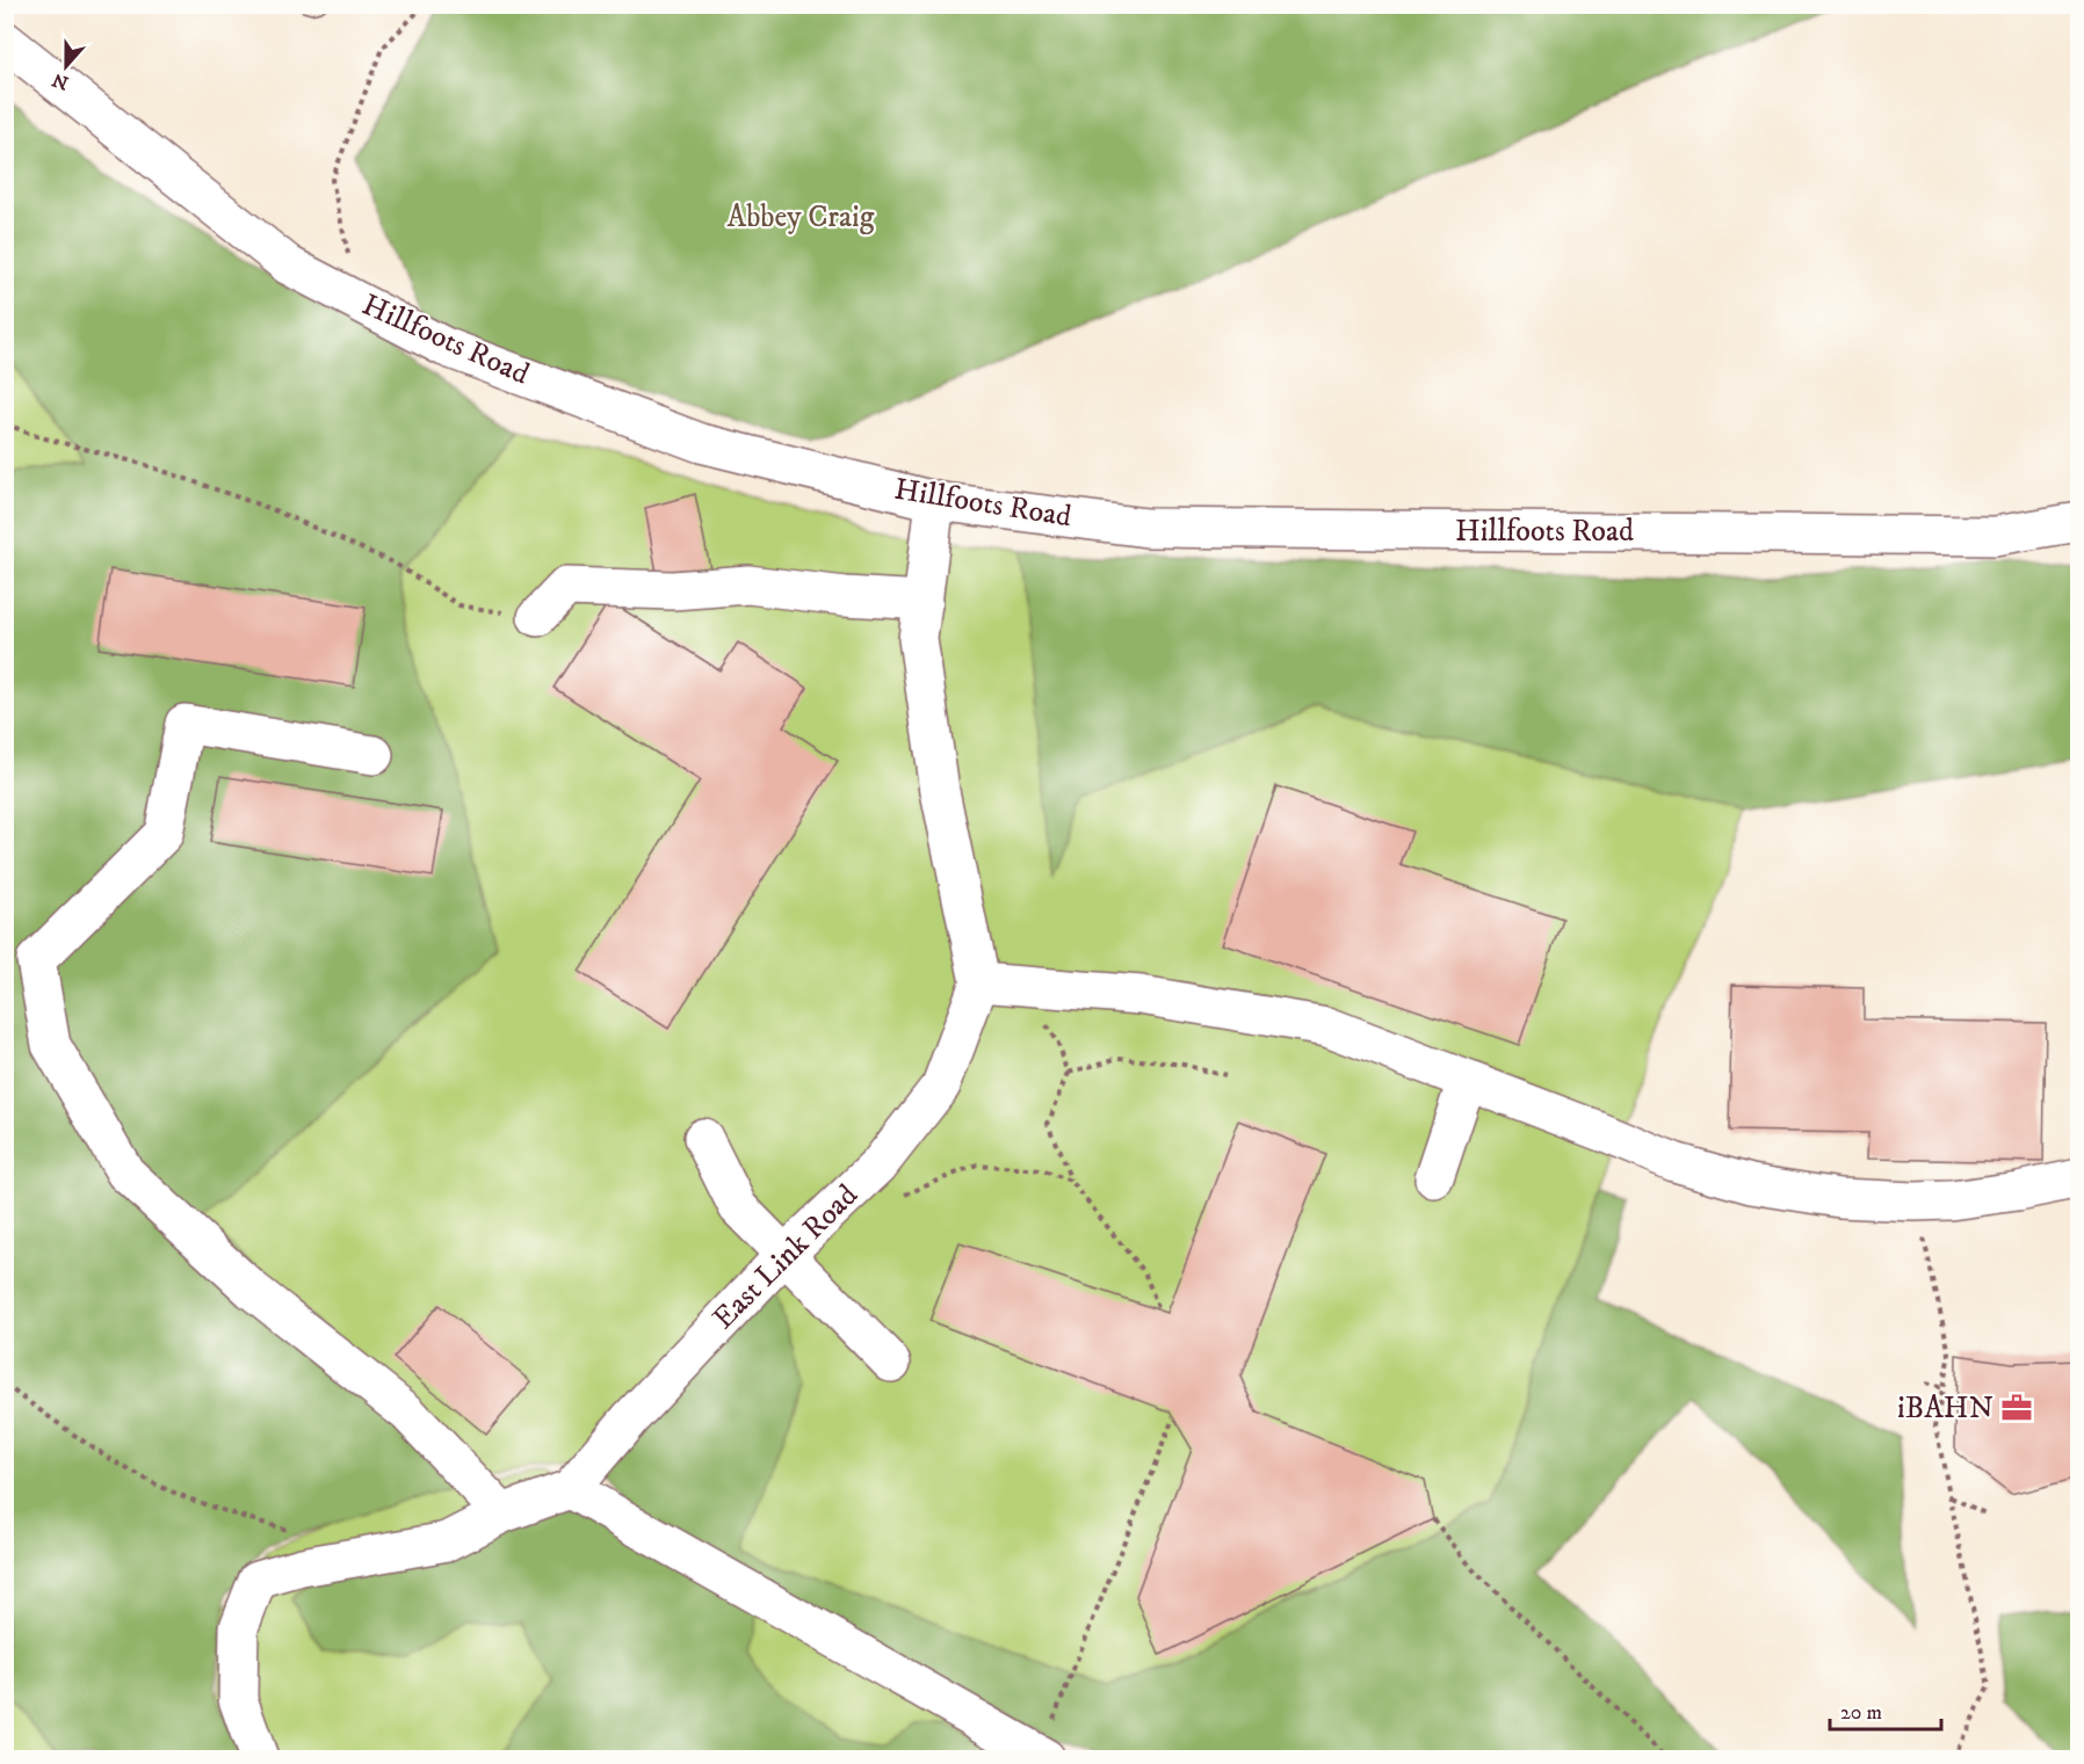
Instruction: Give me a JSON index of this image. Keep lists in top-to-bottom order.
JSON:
{
  "streets": {
    "main road": ["Hillfoots Road", "East Link Road"]
  },
  "parks": ["Abbey Craig"],
  "places": {
    "office": ["iBAHN"]
  },
  "scale_bar": "20 m",
  "north": "bottom"
}
